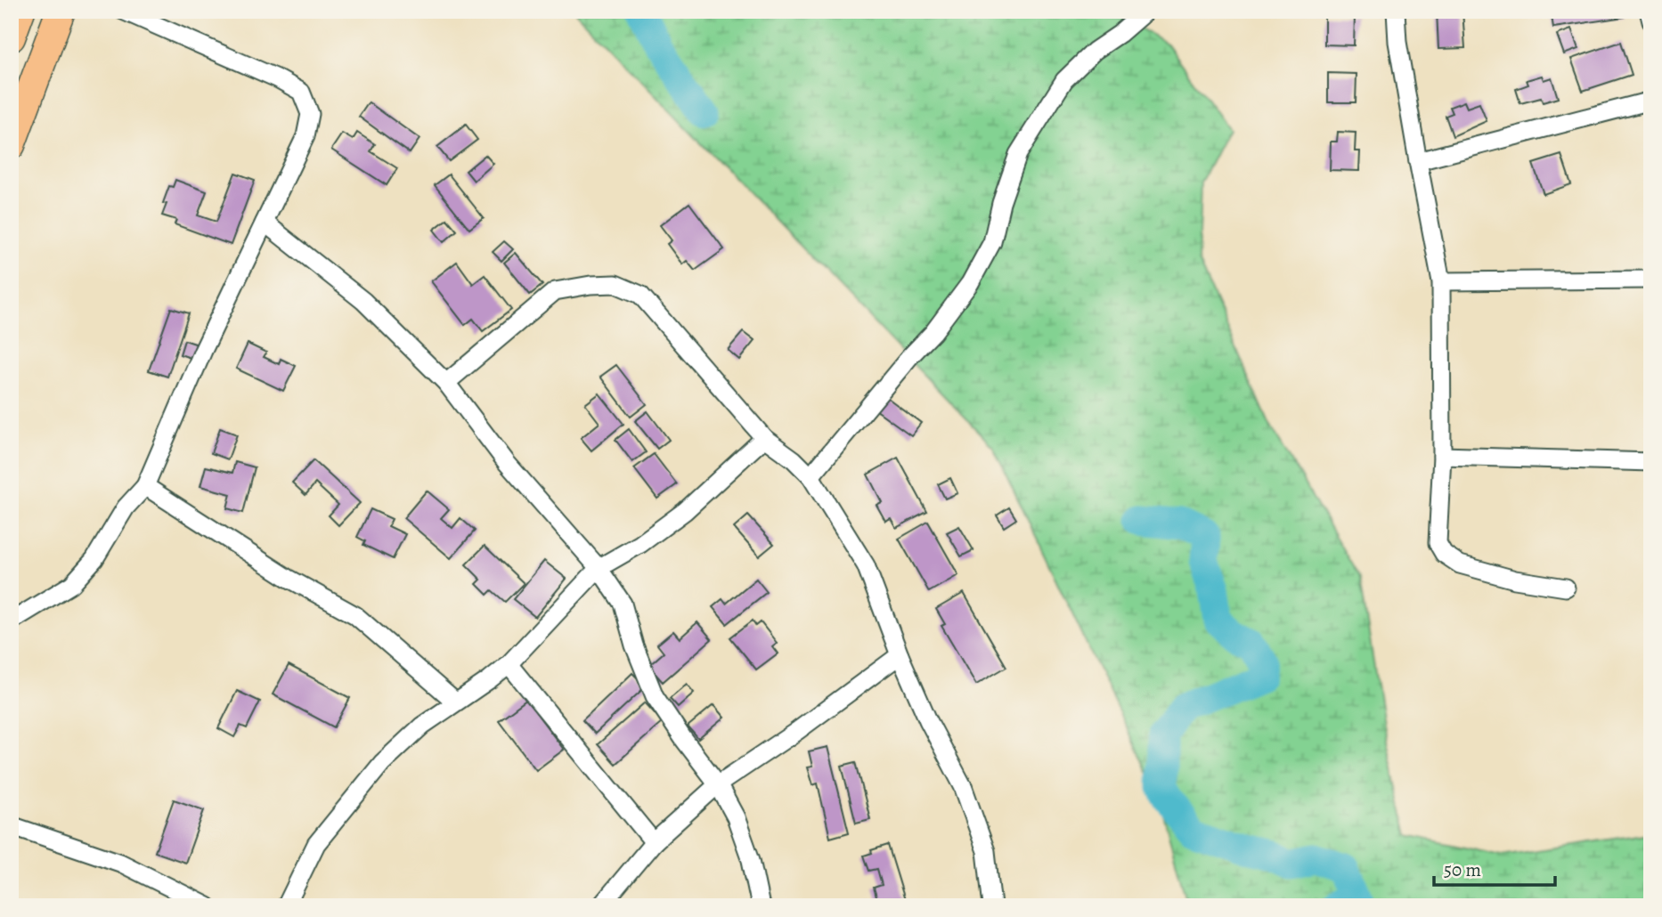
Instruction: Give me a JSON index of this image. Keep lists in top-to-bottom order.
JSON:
{
  "scale_bar": "50 m"
}
